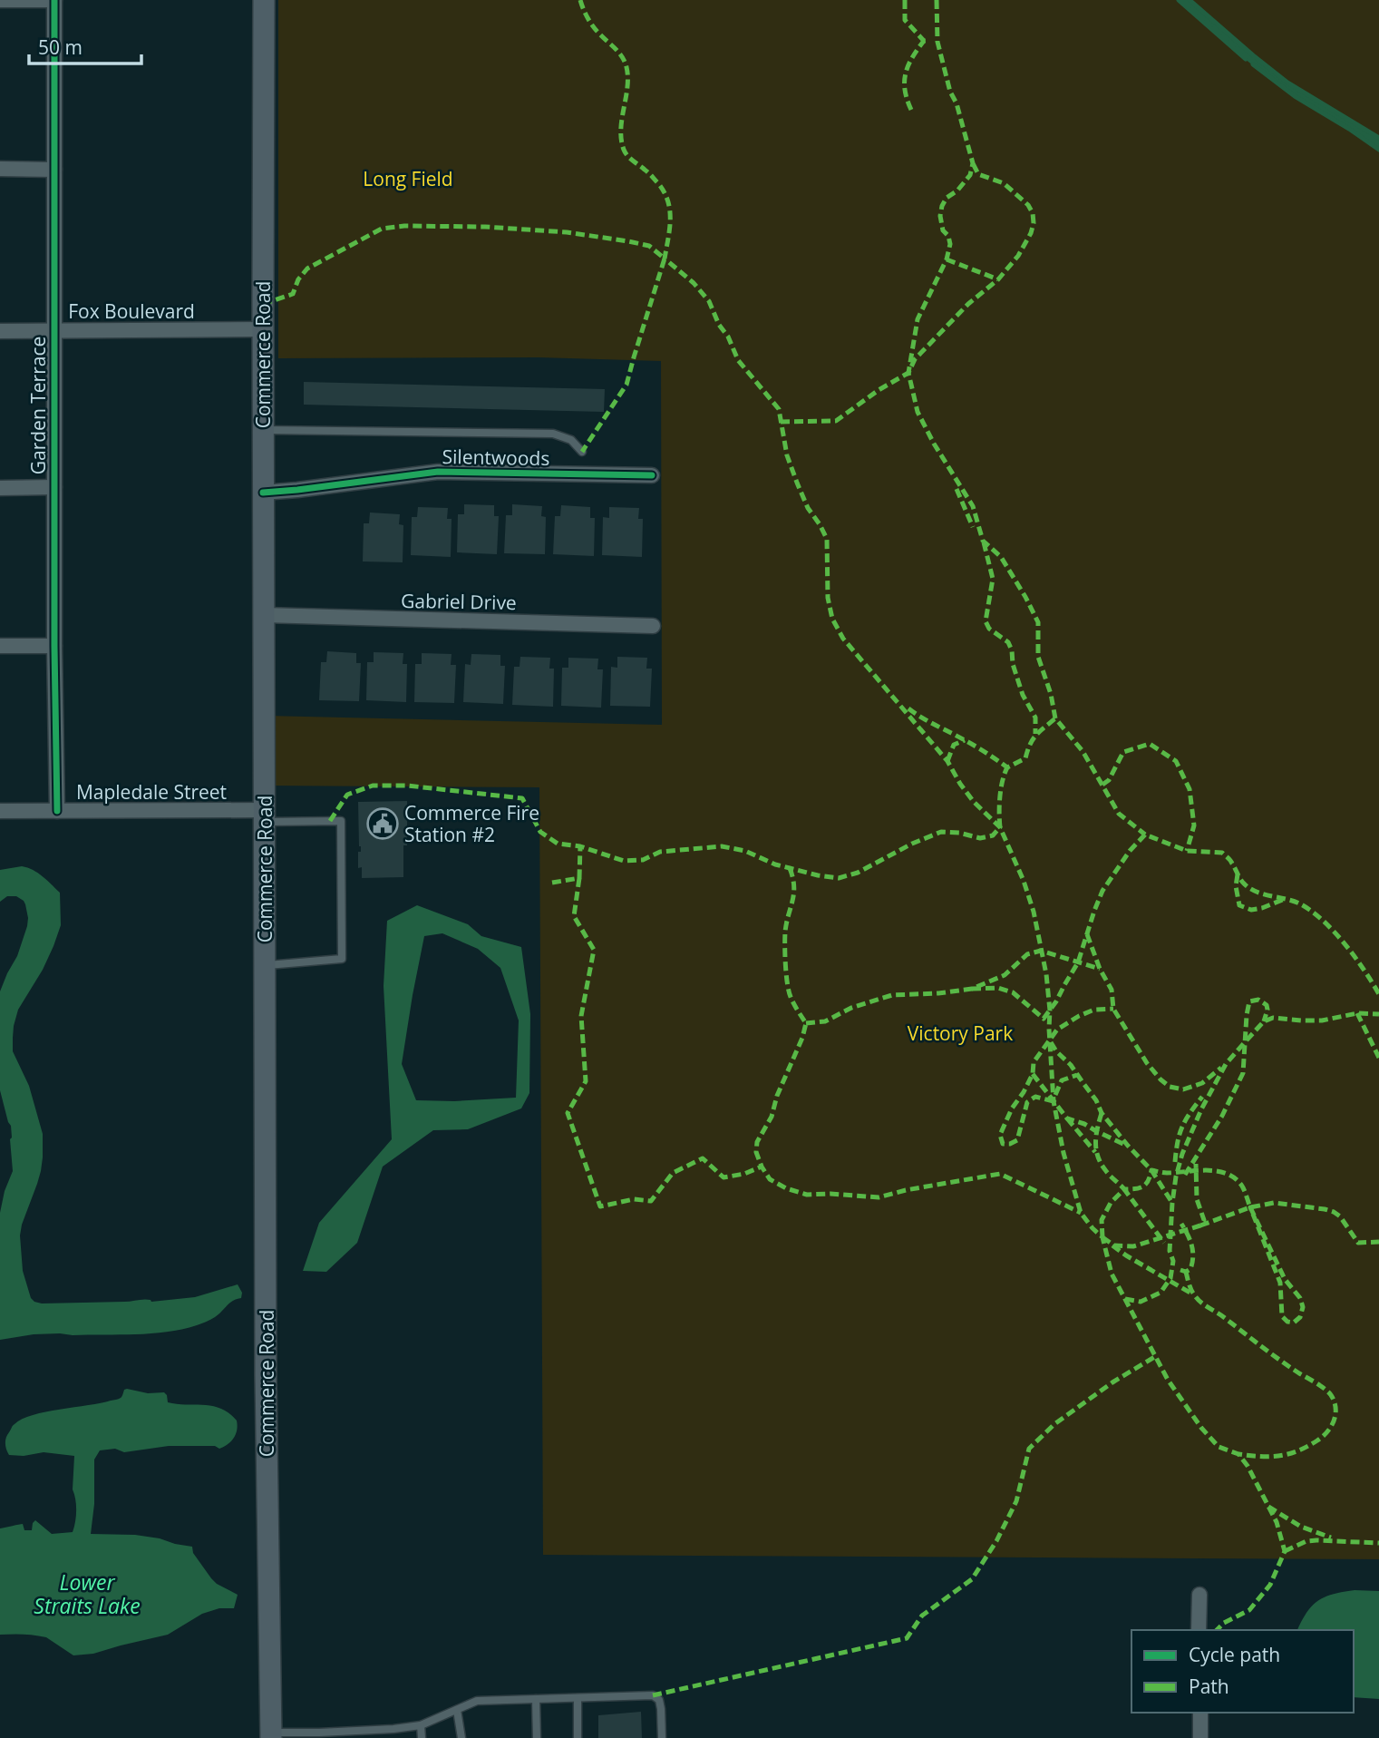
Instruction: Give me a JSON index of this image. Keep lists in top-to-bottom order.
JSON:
{
  "streets": {
    "main road": ["Commerce Road"],
    "street": [
      "Fox Boulevard",
      "Garden Terrace",
      "Silentwoods",
      "Gabriel Drive",
      "Mapledale Street"
    ]
  },
  "crossings": [
    ["Fox Boulevard", "Commerce Road"],
    ["Fox Boulevard", "Garden Terrace"],
    ["Commerce Road", "Silentwoods"],
    ["Commerce Road", "Gabriel Drive"],
    ["Commerce Road", "Mapledale Street"],
    ["Garden Terrace", "Mapledale Street"]
  ],
  "water": ["Lower Straits Lake"],
  "parks": ["Long Field", "Victory Park"],
  "places": {
    "public building": ["Commerce Fire Station #2"]
  },
  "legend": ["Cycle path", "Path"],
  "scale_bar": "50 m"
}
